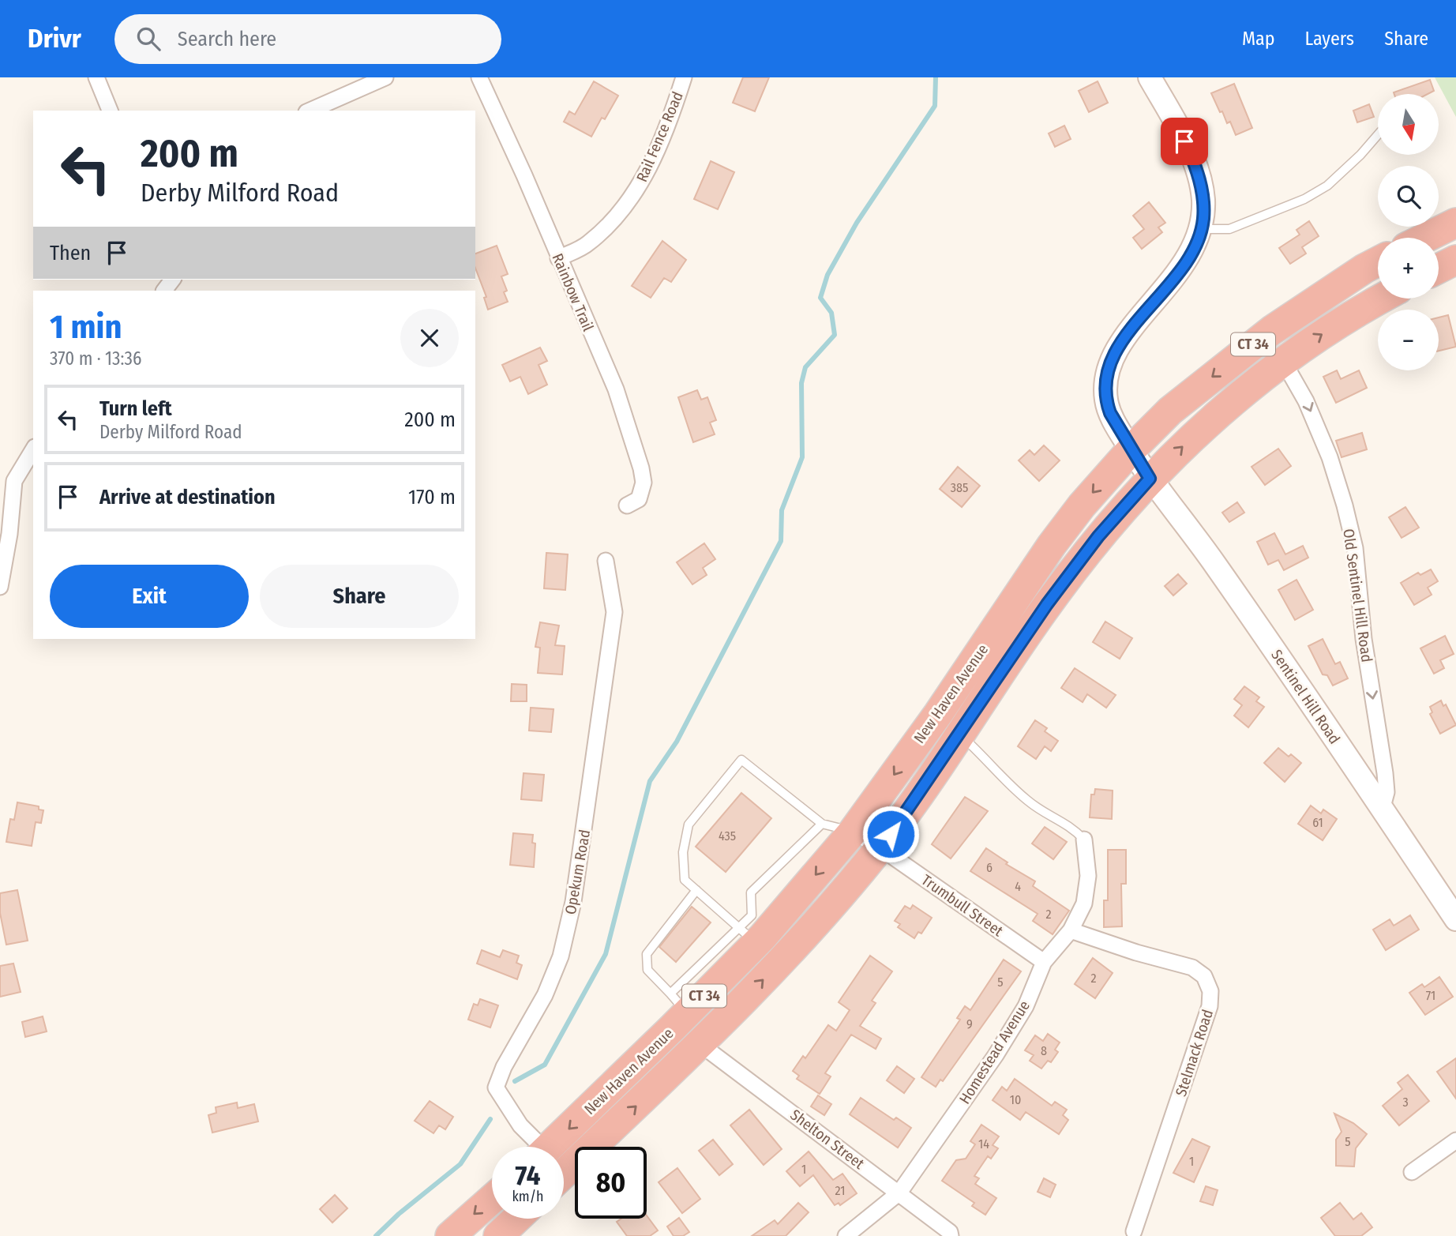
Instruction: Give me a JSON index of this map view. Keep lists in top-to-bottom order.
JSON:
{
  "streets": {
    "highway": ["CT 34", "New Haven Avenue"],
    "main road": ["Sentinel Hill Road"],
    "street": [
      "Rail Fence Road",
      "Rainbow Trail",
      "Old Sentinel Hill Road",
      "Opekum Road",
      "Trumbull Street",
      "Homestead Avenue",
      "Stelmack Road",
      "Shelton Street"
    ]
  },
  "crossings": [
    ["Rail Fence Road", "Rainbow Trail"],
    ["Old Sentinel Hill Road", "New Haven Avenue"],
    ["Old Sentinel Hill Road", "Sentinel Hill Road"],
    ["New Haven Avenue", "Sentinel Hill Road"],
    ["New Haven Avenue", "Trumbull Street"],
    ["New Haven Avenue", "Shelton Street"],
    ["Trumbull Street", "Homestead Avenue"],
    ["Homestead Avenue", "Stelmack Road"],
    ["Homestead Avenue", "Shelton Street"]
  ],
  "one_way": ["Old Sentinel Hill Road"],
  "house_numbers": [
    "385",
    "61",
    "435",
    "6",
    "4",
    "2",
    "2",
    "5",
    "71",
    "9",
    "8",
    "10",
    "3",
    "5",
    "14",
    "1",
    "1",
    "21"
  ],
  "north": "bottom",
  "page": {
    "header": "Drivr",
    "search": "Search here",
    "nav": ["Map", "Layers", "Share"],
    "map_buttons": ["+", "−"],
    "turn": ["200 m", "Derby Milford Road"],
    "then": "Then",
    "heading": ["1 min", "370 m · 13:36"],
    "list": [
      {
        "name": "Turn left",
        "note": "Derby Milford Road",
        "value": "200 m"
      },
      {
        "name": "Arrive at destination",
        "value": "170 m"
      }
    ],
    "buttons": ["Exit", "Share"],
    "speed": "74 km/h",
    "limit": "80"
  }
}
